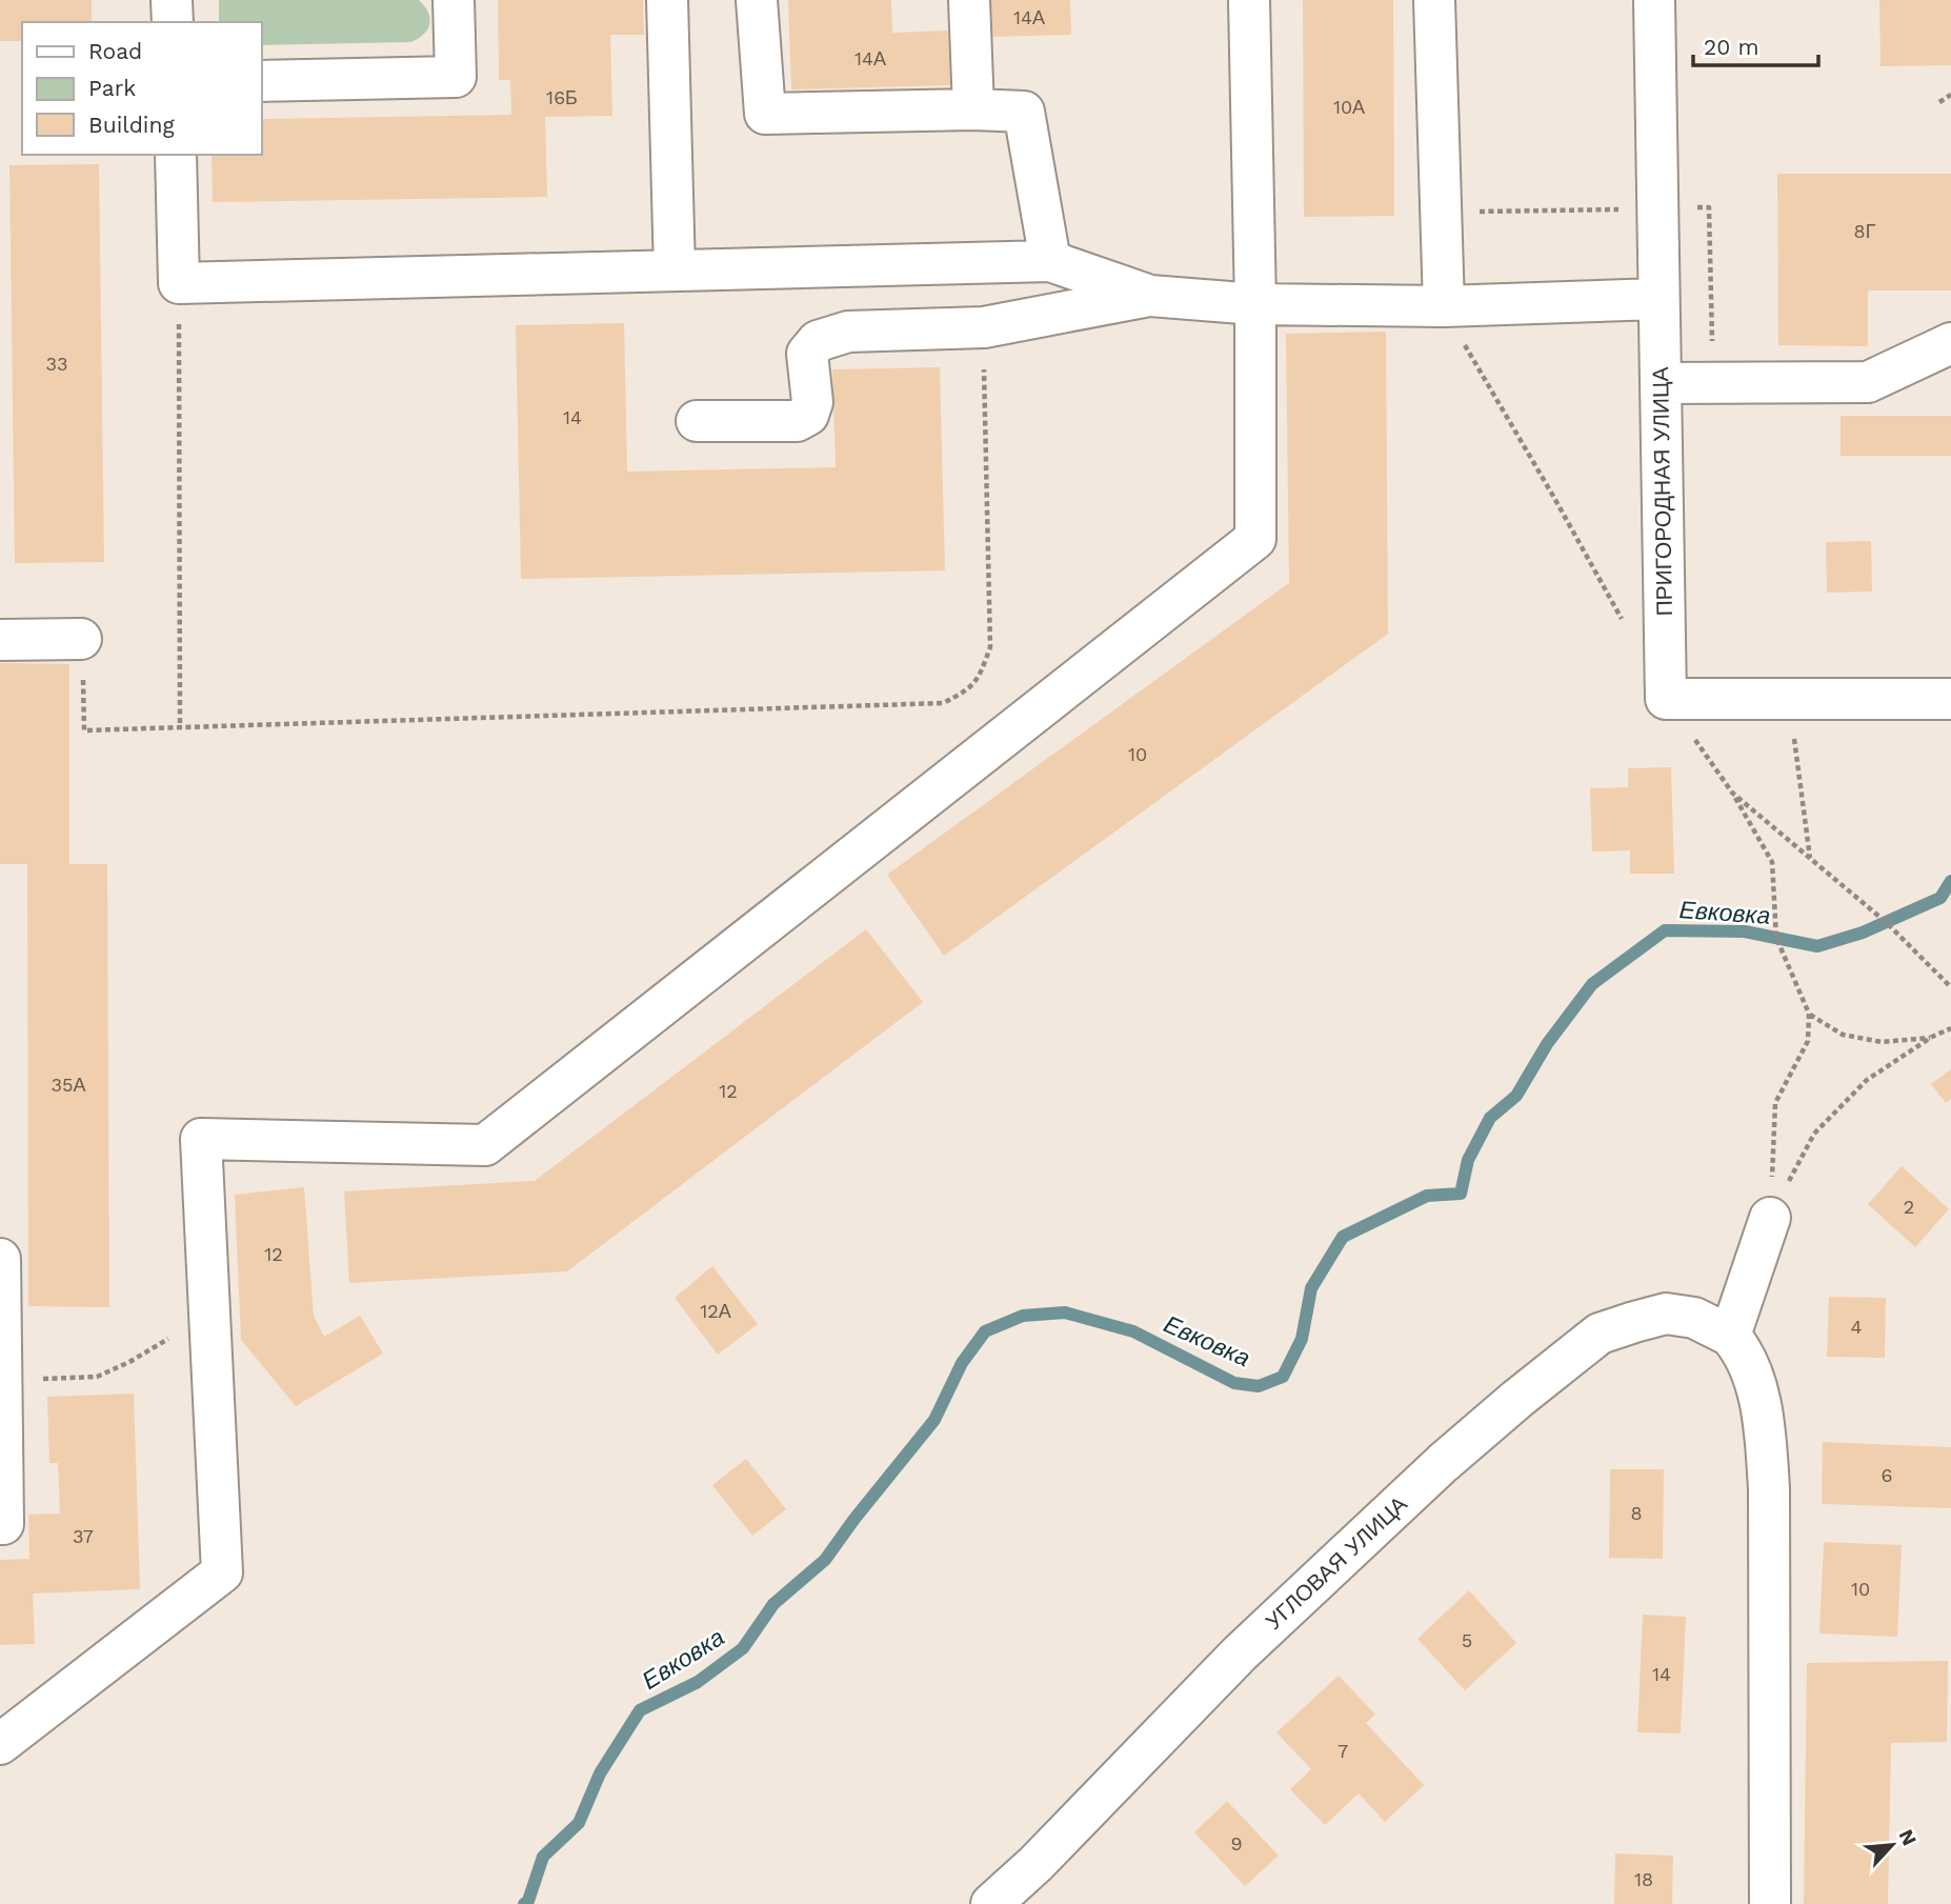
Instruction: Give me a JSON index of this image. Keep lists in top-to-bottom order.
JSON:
{
  "streets": {
    "street": ["ПРИГОРОДНАЯ УЛИЦА", "УГЛОВАЯ УЛИЦА"]
  },
  "water": ["Евковка"],
  "house_numbers": [
    "14А",
    "14А",
    "16Б",
    "10А",
    "8Г",
    "33",
    "14",
    "10",
    "35А",
    "12",
    "2",
    "12",
    "12А",
    "4",
    "6",
    "8",
    "37",
    "10",
    "5",
    "14",
    "7",
    "9",
    "18"
  ],
  "legend": ["Road", "Park", "Building"],
  "scale_bar": "20 m",
  "north": "top right"
}
